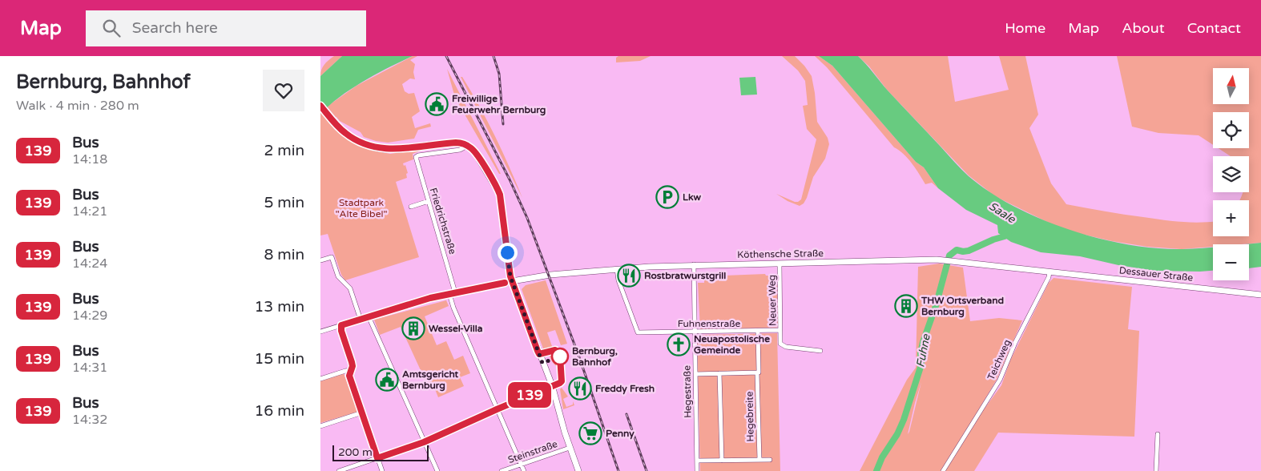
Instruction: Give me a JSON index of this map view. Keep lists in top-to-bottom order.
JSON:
{
  "streets": {
    "main road": ["Köthensche Straße", "Dessauer Straße"],
    "street": [
      "Friedrichstraße",
      "Neuer Weg",
      "Fuhnenstraße",
      "Teichweg",
      "Hegestraße",
      "Hegebreite",
      "Steinstraße"
    ]
  },
  "crossings": [
    ["Köthensche Straße", "Dessauer Straße"],
    ["Köthensche Straße", "Neuer Weg"],
    ["Köthensche Straße", "Fuhnenstraße"],
    ["Köthensche Straße", "Teichweg"],
    ["Köthensche Straße", "Hegestraße"],
    ["Dessauer Straße", "Teichweg"],
    ["Neuer Weg", "Fuhnenstraße"],
    ["Fuhnenstraße", "Hegestraße"],
    ["Fuhnenstraße", "Hegebreite"]
  ],
  "water": ["Saale", "Fuhne"],
  "parks": ["Stadtpark \"Alte Bibel\""],
  "places": {
    "public building": ["Freiwillige Feuerwehr Bernburg", "Amtsgericht Bernburg"],
    "parking": ["Lkw"],
    "restaurant": ["Rostbratwurstgrill", "Freddy Fresh"],
    "building": ["THW Ortsverband Bernburg", "Wessel-Villa"],
    "church": ["Neuapostolische Gemeinde"],
    "other": ["Bernburg, Bahnhof"],
    "supermarket": ["Penny"]
  },
  "lines": ["bus line 139"],
  "scale_bar": "200 m",
  "north": "top",
  "page": {
    "header": "Map",
    "search": "Search here",
    "nav": [
      "Home",
      "Map",
      "About",
      "Contact"
    ],
    "heading": ["Bernburg, Bahnhof", "Walk · 4 min · 280 m"],
    "on_map": "139",
    "map_buttons": ["+", "−"],
    "list": [
      {
        "mark": "139",
        "name": "Bus",
        "note": "14:18",
        "value": "2 min"
      },
      {
        "mark": "139",
        "name": "Bus",
        "note": "14:21",
        "value": "5 min"
      },
      {
        "mark": "139",
        "name": "Bus",
        "note": "14:24",
        "value": "8 min"
      },
      {
        "mark": "139",
        "name": "Bus",
        "note": "14:29",
        "value": "13 min"
      },
      {
        "mark": "139",
        "name": "Bus",
        "note": "14:31",
        "value": "15 min"
      },
      {
        "mark": "139",
        "name": "Bus",
        "note": "14:32",
        "value": "16 min"
      }
    ],
    "scale": "200 m"
  }
}
